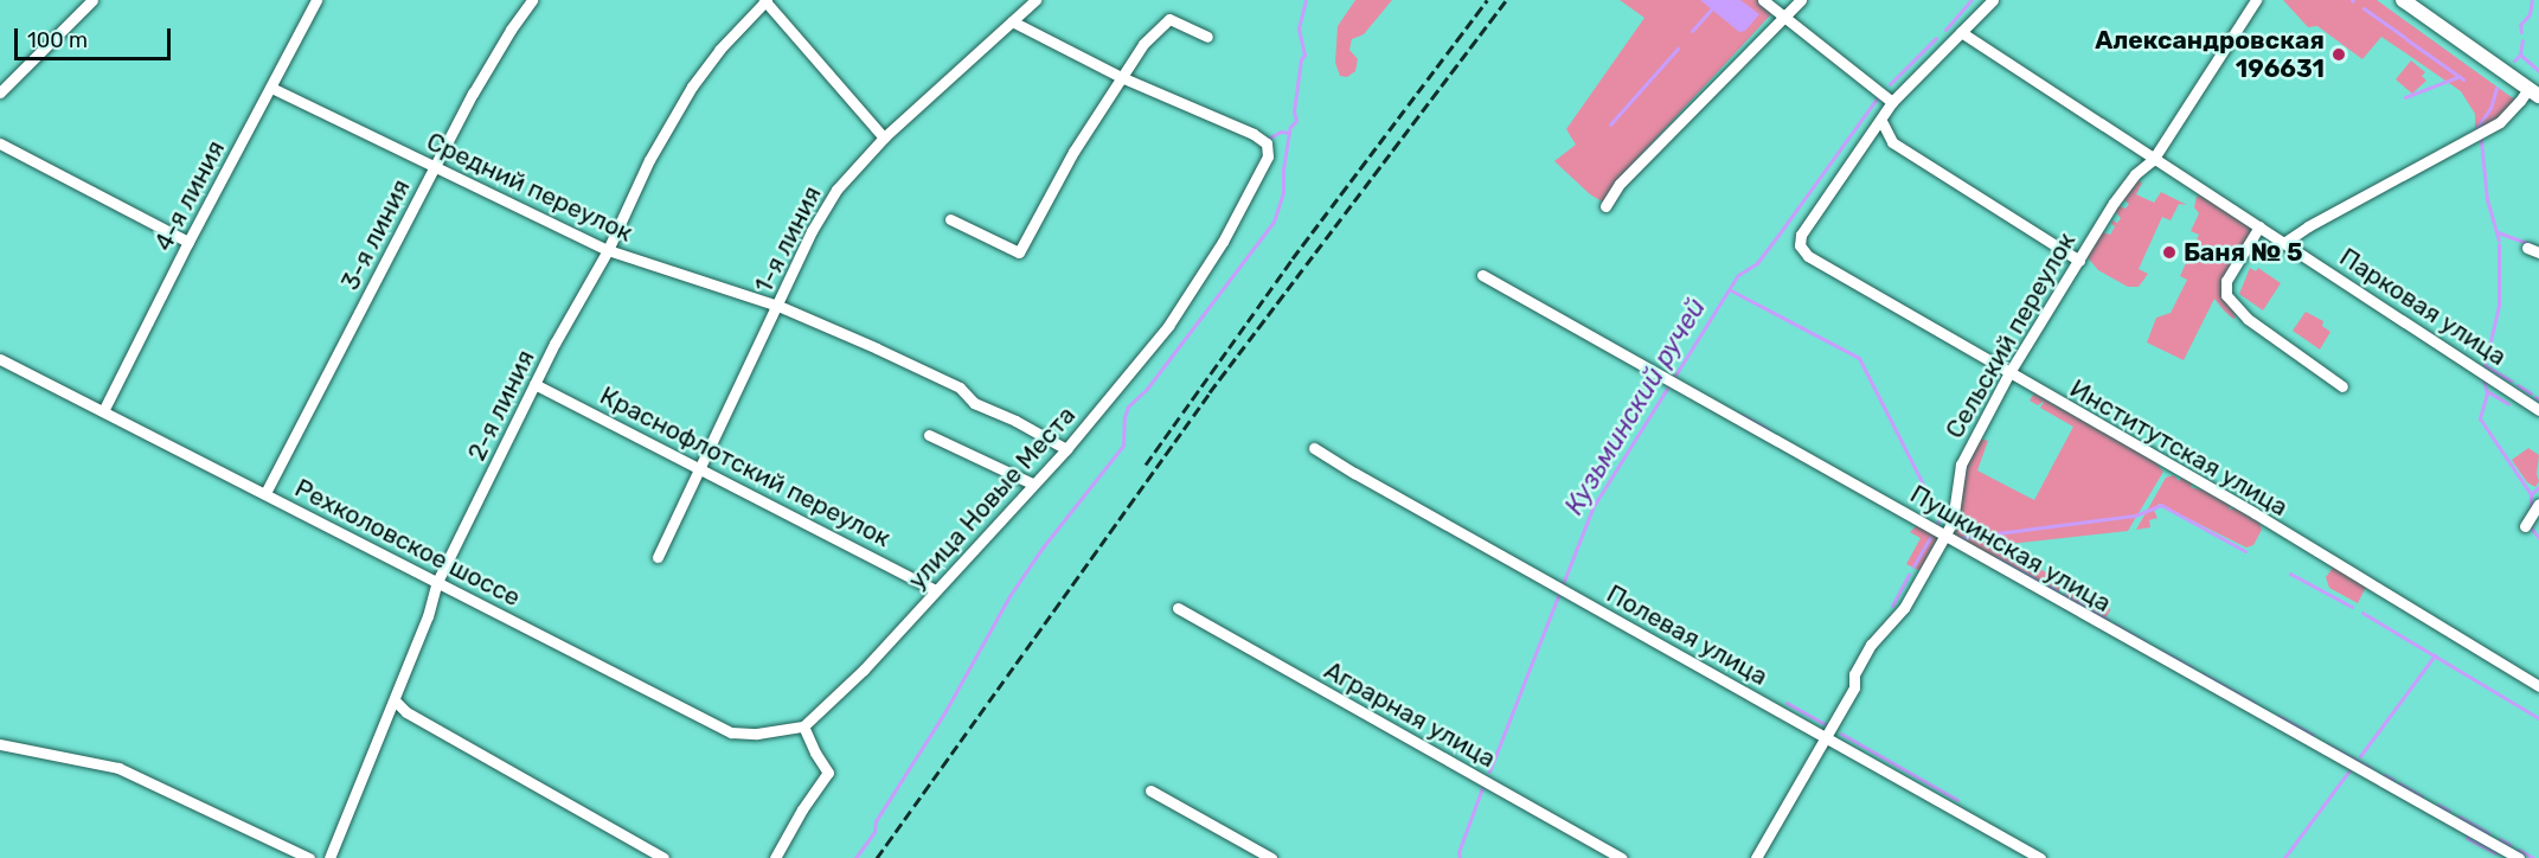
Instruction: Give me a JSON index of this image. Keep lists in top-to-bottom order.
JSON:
{
  "streets": {
    "street": [
      "Средний переулок",
      "4-я линия",
      "3-я линия",
      "1-я линия",
      "Парковая улица",
      "Сельский переулок",
      "2-я линия",
      "Институтская улица",
      "Краснофлотский переулок",
      "улица Новые Места",
      "Рехколовское шоссе",
      "Пушкинская улица",
      "Полевая улица",
      "Аграрная улица"
    ]
  },
  "crossings": [
    ["Средний переулок", "4-я линия"],
    ["Средний переулок", "3-я линия"],
    ["Средний переулок", "1-я линия"],
    ["Средний переулок", "2-я линия"],
    ["Средний переулок", "улица Новые Места"],
    ["4-я линия", "Рехколовское шоссе"],
    ["3-я линия", "Рехколовское шоссе"],
    ["1-я линия", "Краснофлотский переулок"],
    ["Парковая улица", "Сельский переулок"],
    ["Сельский переулок", "Институтская улица"],
    ["Сельский переулок", "Пушкинская улица"],
    ["Сельский переулок", "Полевая улица"],
    ["2-я линия", "Краснофлотский переулок"],
    ["2-я линия", "Рехколовское шоссе"],
    ["Краснофлотский переулок", "улица Новые Места"],
    ["улица Новые Места", "Рехколовское шоссе"]
  ],
  "water": ["Кузьминский ручей"],
  "places": ["Александровская 196631", "Баня № 5"],
  "scale_bar": "100 m"
}
